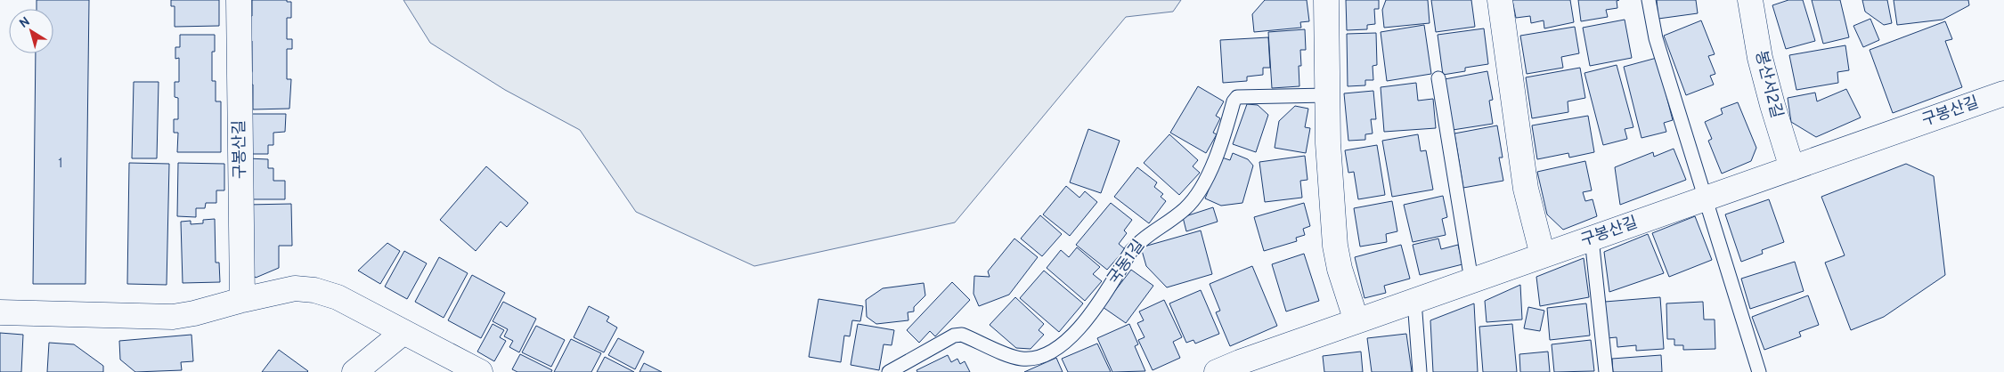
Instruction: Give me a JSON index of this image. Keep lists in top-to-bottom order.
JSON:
{
  "streets": {
    "street": ["봉산서2길", "구봉산길"],
    "lane": ["국동1길"]
  },
  "crossings": [
    ["봉산서2길", "구봉산길"]
  ],
  "house_numbers": ["1"],
  "north": "top left"
}
